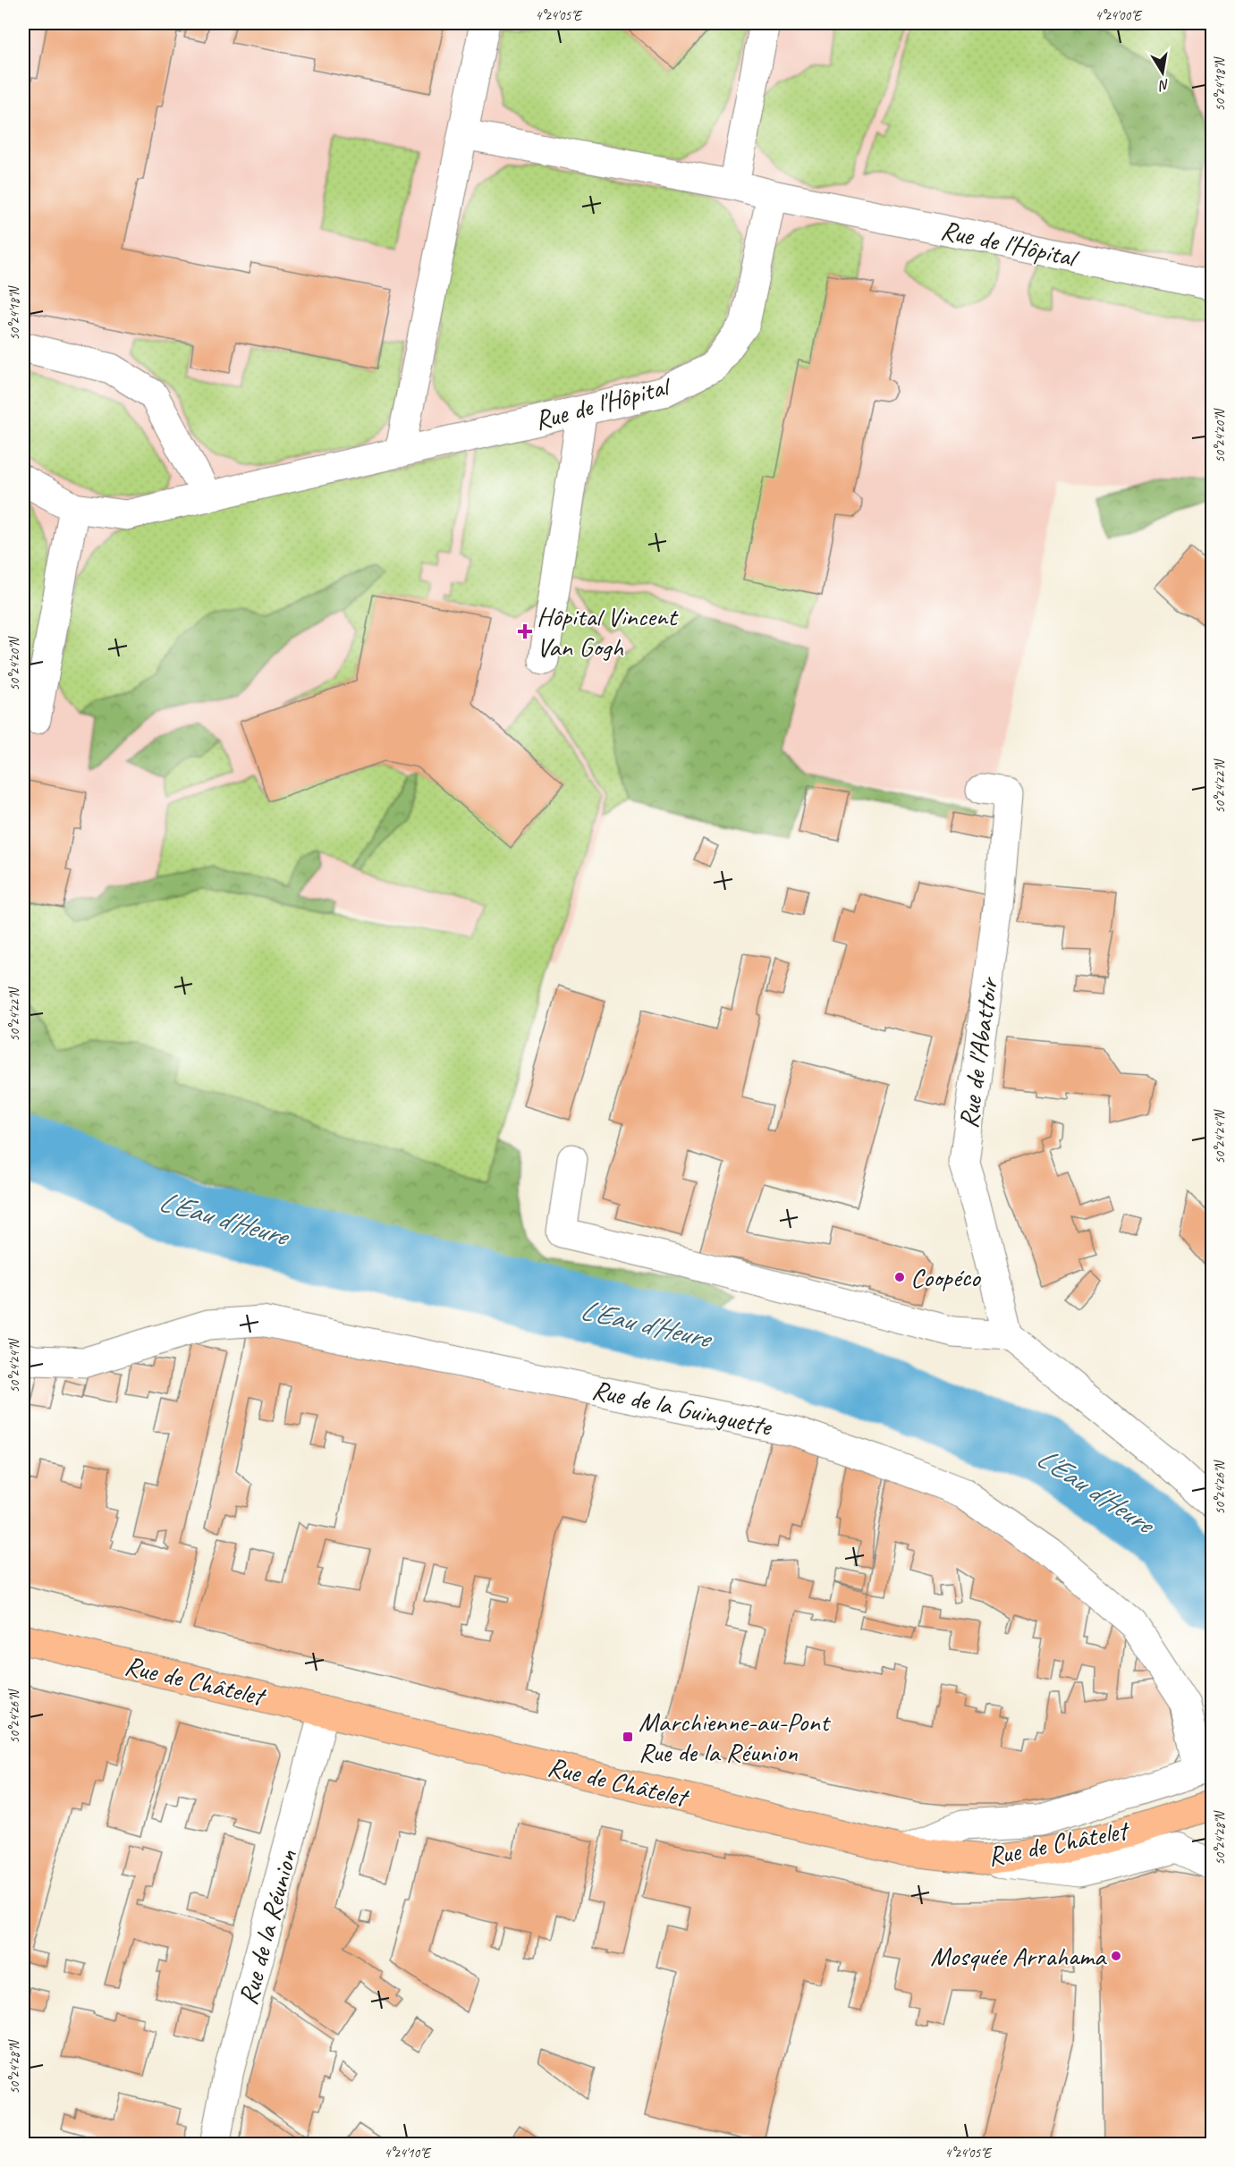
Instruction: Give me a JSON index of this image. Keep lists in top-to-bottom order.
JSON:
{
  "streets": {
    "main road": ["Rue de Châtelet"],
    "street": [
      "Rue de l'Hôpital",
      "Rue de l'Abattoir",
      "Rue de la Guinguette",
      "Rue de la Réunion"
    ]
  },
  "crossings": [
    ["Rue de la Guinguette", "Rue de Châtelet"],
    ["Rue de Châtelet", "Rue de la Réunion"]
  ],
  "water": ["L'Eau d'Heure"],
  "places": {
    "health": ["Hôpital Vincent Van Gogh"],
    "other": ["Coopéco", "Mosquée Arrahama"],
    "transit": ["Marchienne-au-Pont Rue de la Réunion"]
  },
  "north": "bottom",
  "coordinates": [
    "4°24'05\"E",
    "4°24'00\"E",
    "50°24'18\"N",
    "50°24'20\"N",
    "50°24'22\"N",
    "50°24'24\"N",
    "50°24'26\"N",
    "50°24'28\"N",
    "4°24'10\"E"
  ]
}
